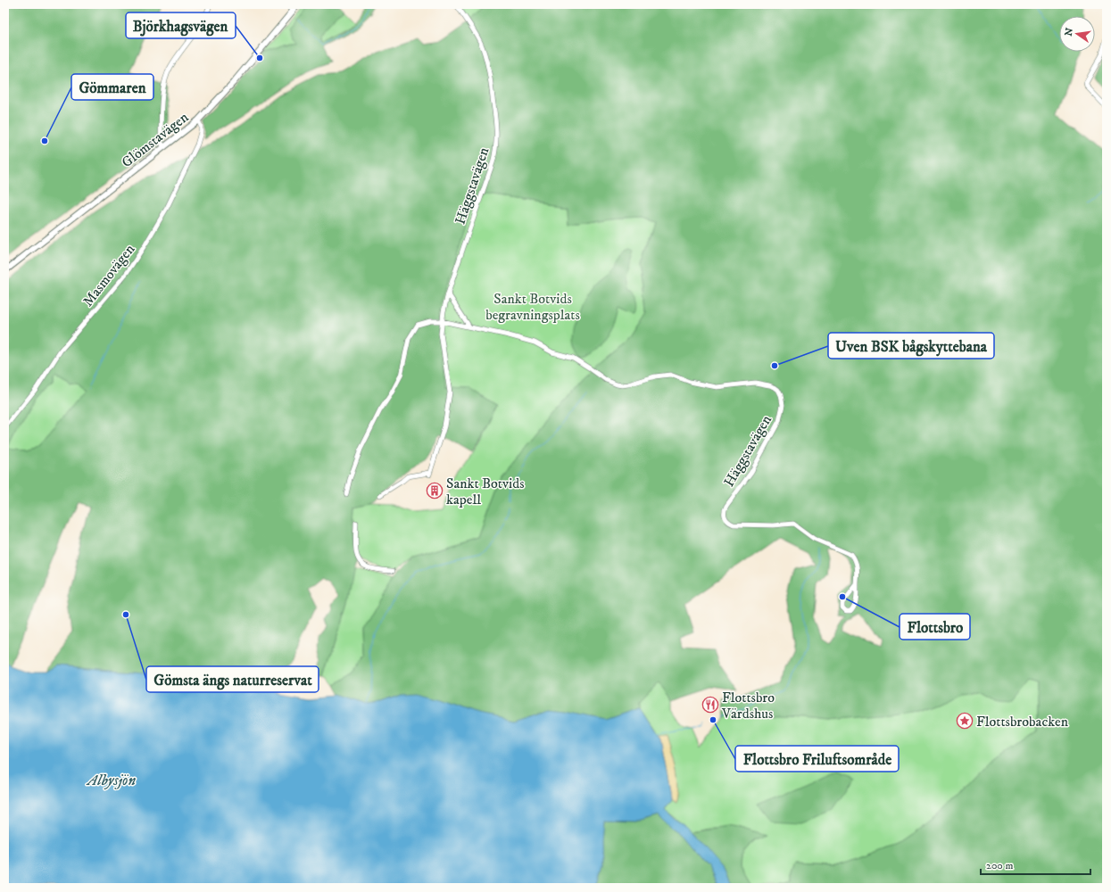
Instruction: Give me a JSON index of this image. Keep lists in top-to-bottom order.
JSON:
{
  "streets": {
    "main road": ["Glömstavägen"],
    "street": ["Häggstavägen", "Masmovägen"]
  },
  "crossings": [
    ["Glömstavägen", "Masmovägen"]
  ],
  "water": ["Albysjön"],
  "parks": ["Sankt Botvids begravningsplats"],
  "places": {
    "other": [
      "Björkhagsvägen",
      "Gömmaren",
      "Uven BSK bågskyttebana",
      "Flottsbro",
      "Gömsta ängs naturreservat",
      "Flottsbro Friluftsområde"
    ],
    "building": ["Sankt Botvids kapell"],
    "restaurant": ["Flottsbro Värdshus"],
    "place": ["Flottsbrobacken"]
  },
  "scale_bar": "200 m",
  "north": "left"
}
